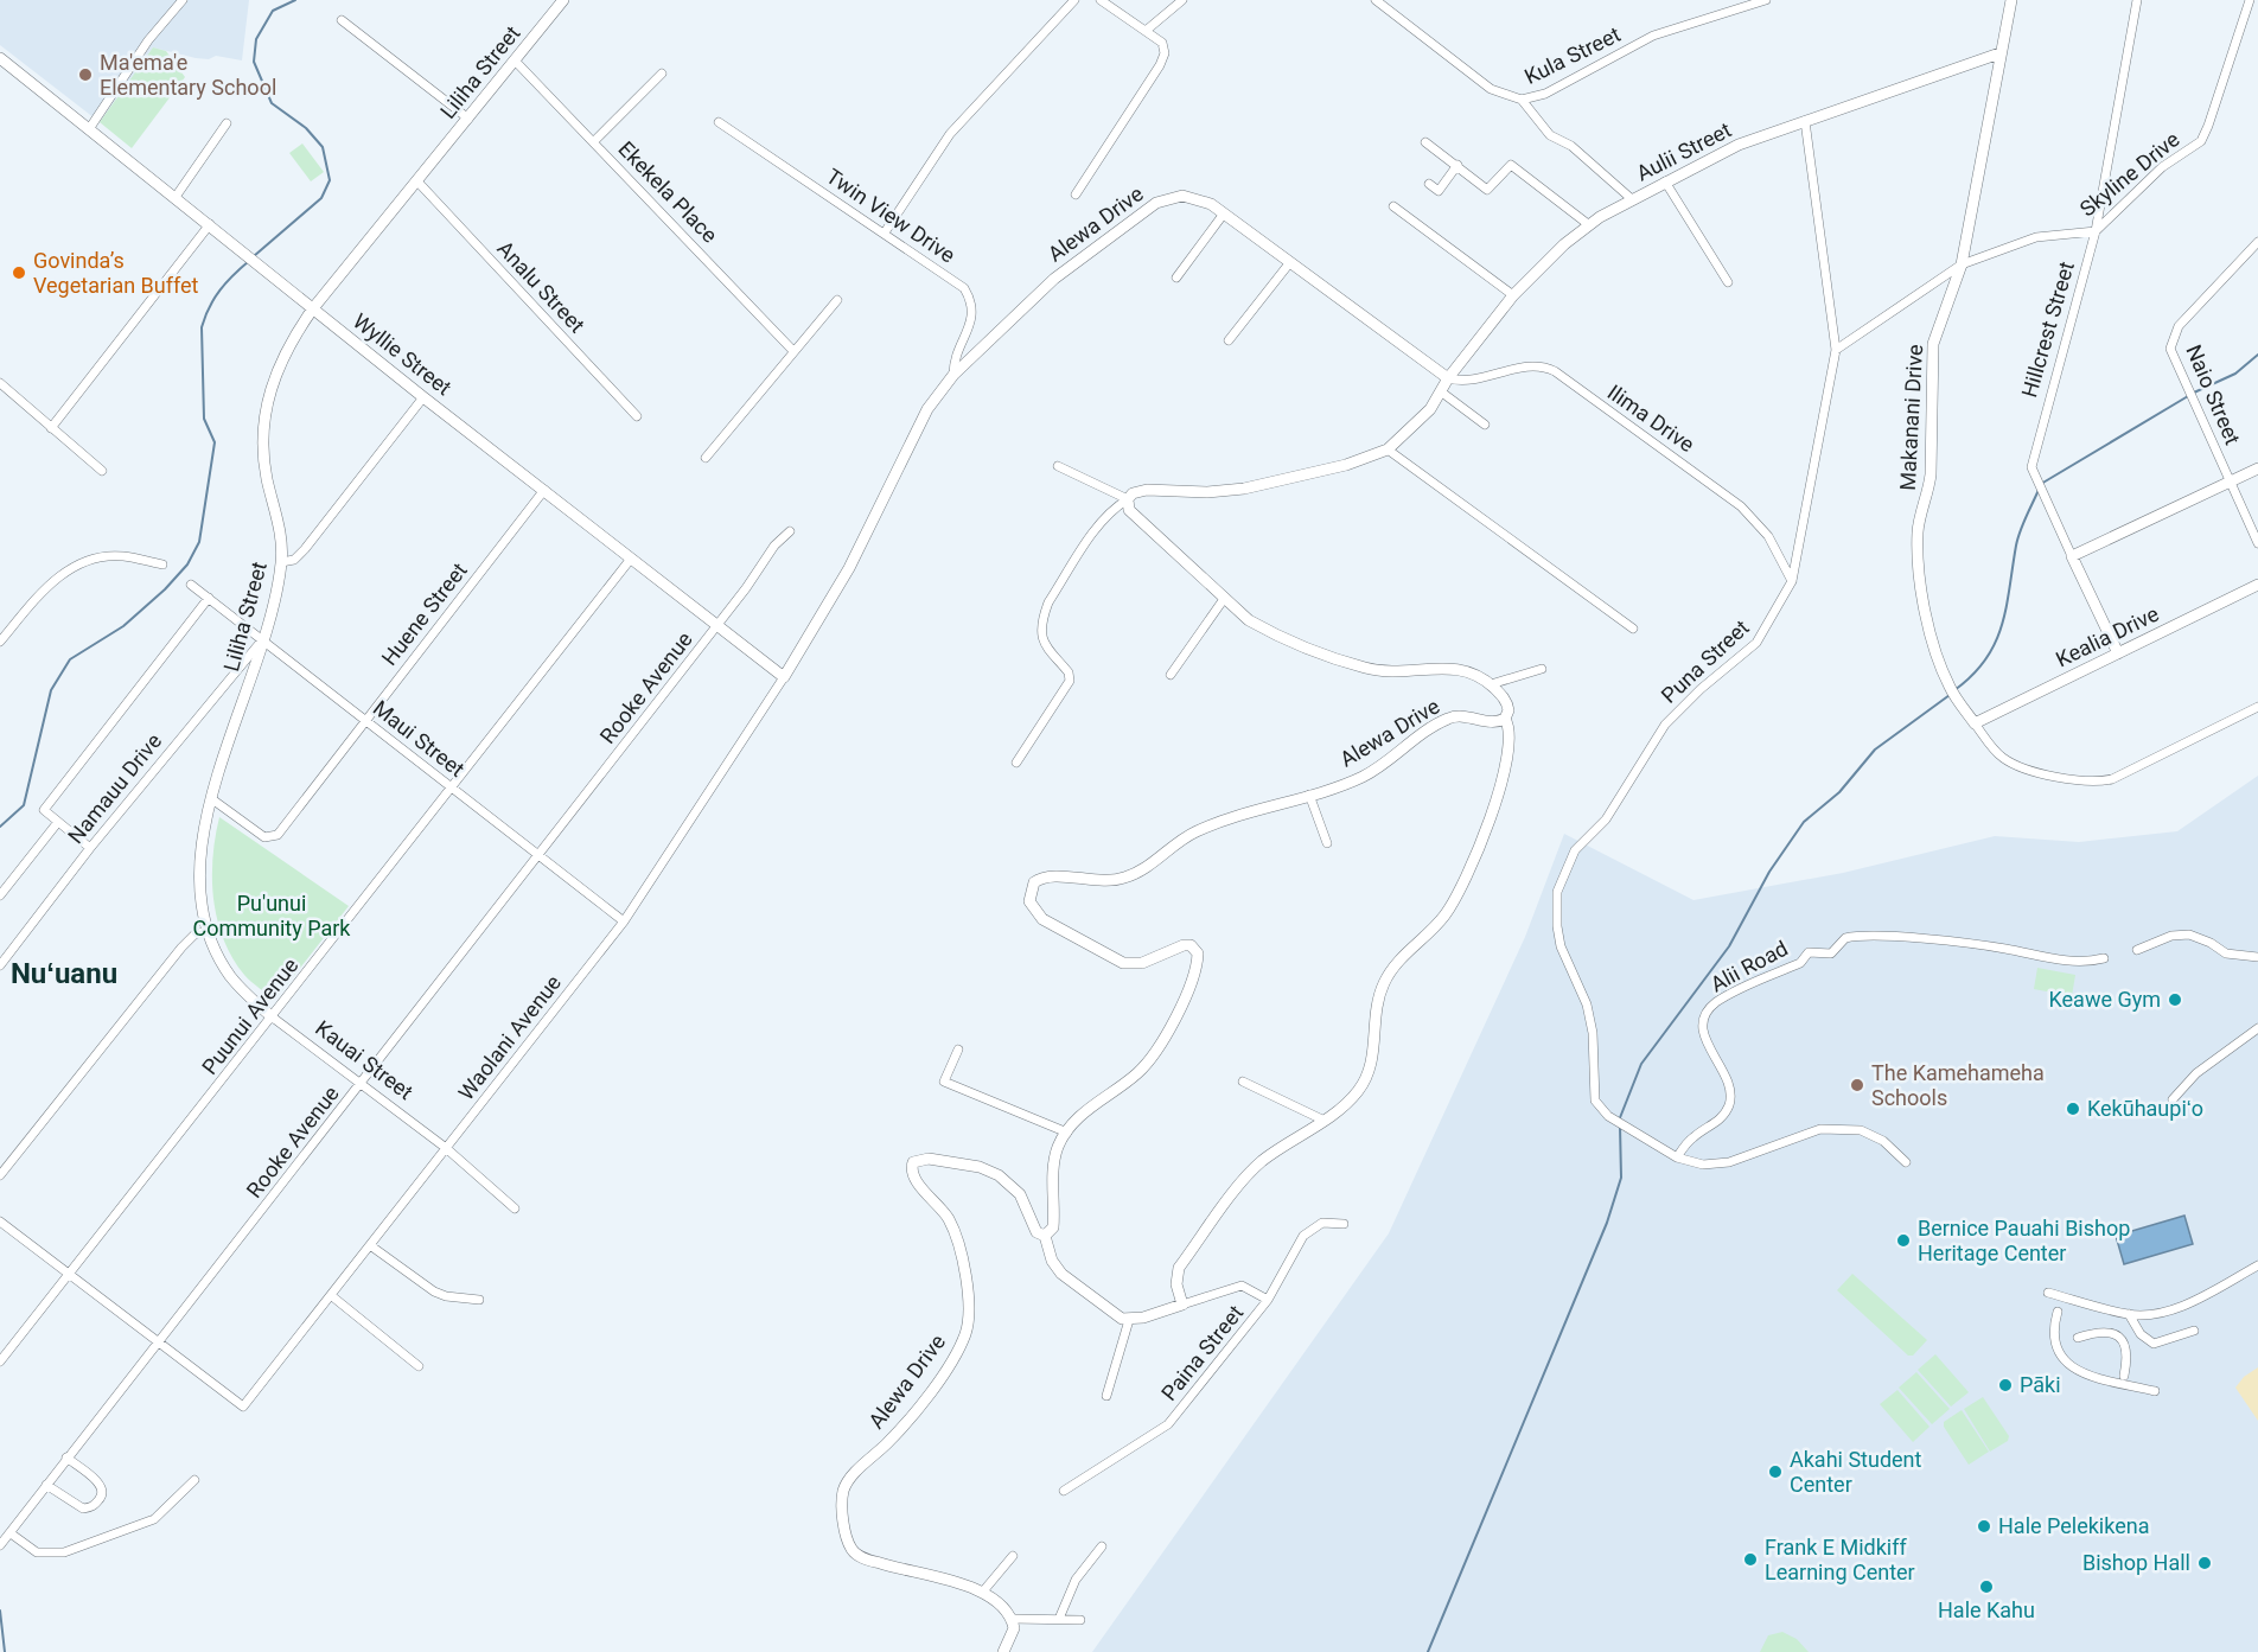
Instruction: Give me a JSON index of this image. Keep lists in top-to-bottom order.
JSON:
{
  "streets": {
    "street": [
      "Kula Street",
      "Liliha Street",
      "Aulii Street",
      "Skyline Drive",
      "Ekekela Place",
      "Twin View Drive",
      "Alewa Drive",
      "Analu Street",
      "Hillcrest Street",
      "Wyllie Street",
      "Naio Street",
      "Makanani Drive",
      "Ilima Drive",
      "Huene Street",
      "Kealia Drive",
      "Puna Street",
      "Rooke Avenue",
      "Maui Street",
      "Namauu Drive",
      "Alii Road",
      "Puunui Avenue",
      "Waolani Avenue",
      "Kauai Street",
      "Paina Street"
    ]
  },
  "crossings": [
    ["Liliha Street", "Ekekela Place"],
    ["Liliha Street", "Analu Street"],
    ["Liliha Street", "Wyllie Street"],
    ["Liliha Street", "Huene Street"],
    ["Liliha Street", "Maui Street"],
    ["Liliha Street", "Namauu Drive"],
    ["Liliha Street", "Kauai Street"],
    ["Aulii Street", "Alewa Drive"],
    ["Aulii Street", "Makanani Drive"],
    ["Aulii Street", "Ilima Drive"],
    ["Aulii Street", "Puna Street"],
    ["Skyline Drive", "Hillcrest Street"],
    ["Skyline Drive", "Makanani Drive"],
    ["Skyline Drive", "Puna Street"],
    ["Twin View Drive", "Alewa Drive"],
    ["Alewa Drive", "Wyllie Street"],
    ["Alewa Drive", "Ilima Drive"],
    ["Alewa Drive", "Waolani Avenue"],
    ["Hillcrest Street", "Kealia Drive"],
    ["Wyllie Street", "Huene Street"],
    ["Wyllie Street", "Rooke Avenue"],
    ["Wyllie Street", "Puunui Avenue"],
    ["Wyllie Street", "Waolani Avenue"],
    ["Makanani Drive", "Kealia Drive"],
    ["Ilima Drive", "Puna Street"],
    ["Huene Street", "Maui Street"],
    ["Puna Street", "Alii Road"],
    ["Rooke Avenue", "Maui Street"],
    ["Rooke Avenue", "Waolani Avenue"],
    ["Rooke Avenue", "Kauai Street"],
    ["Maui Street", "Namauu Drive"],
    ["Maui Street", "Puunui Avenue"],
    ["Maui Street", "Waolani Avenue"],
    ["Puunui Avenue", "Kauai Street"],
    ["Waolani Avenue", "Kauai Street"]
  ],
  "districts": ["Nuʻuanu"],
  "parks": ["Pu'unui Community Park"],
  "places": [
    "Ma'ema'e Elementary School",
    "Govinda’s Vegetarian Buffet",
    "Keawe Gym",
    "The Kamehameha Schools",
    "Kekūhaupiʻo",
    "Bernice Pauahi Bishop Heritage Center",
    "Pāki",
    "Akahi Student Center",
    "Hale Pelekikena",
    "Frank E Midkiff Learning Center",
    "Bishop Hall",
    "Hale Kahu"
  ]
}
